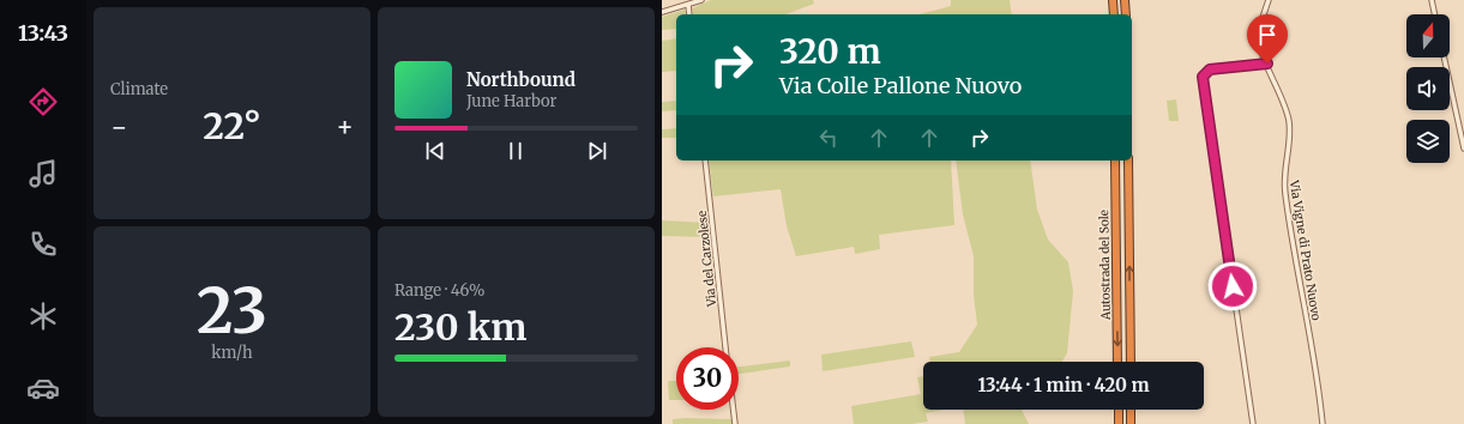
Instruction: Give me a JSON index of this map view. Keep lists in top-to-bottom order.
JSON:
{
  "streets": {
    "highway": ["Autostrada del Sole"],
    "street": ["Via Vigne di Prato Nuovo", "Via del Carzolese"]
  },
  "north": "top",
  "page": {
    "tabs": "13:43",
    "tile": [
      "Climate",
      ["23", "km/h"],
      ["Range · 46%", "230 km"]
    ],
    "turn": ["320 m", "Via Colle Pallone Nuovo"],
    "song": ["Northbound", "June Harbor"],
    "heat": ["−", "22°", "+"],
    "limit": "30",
    "trip": "13:44 · 1 min · 420 m"
  }
}
